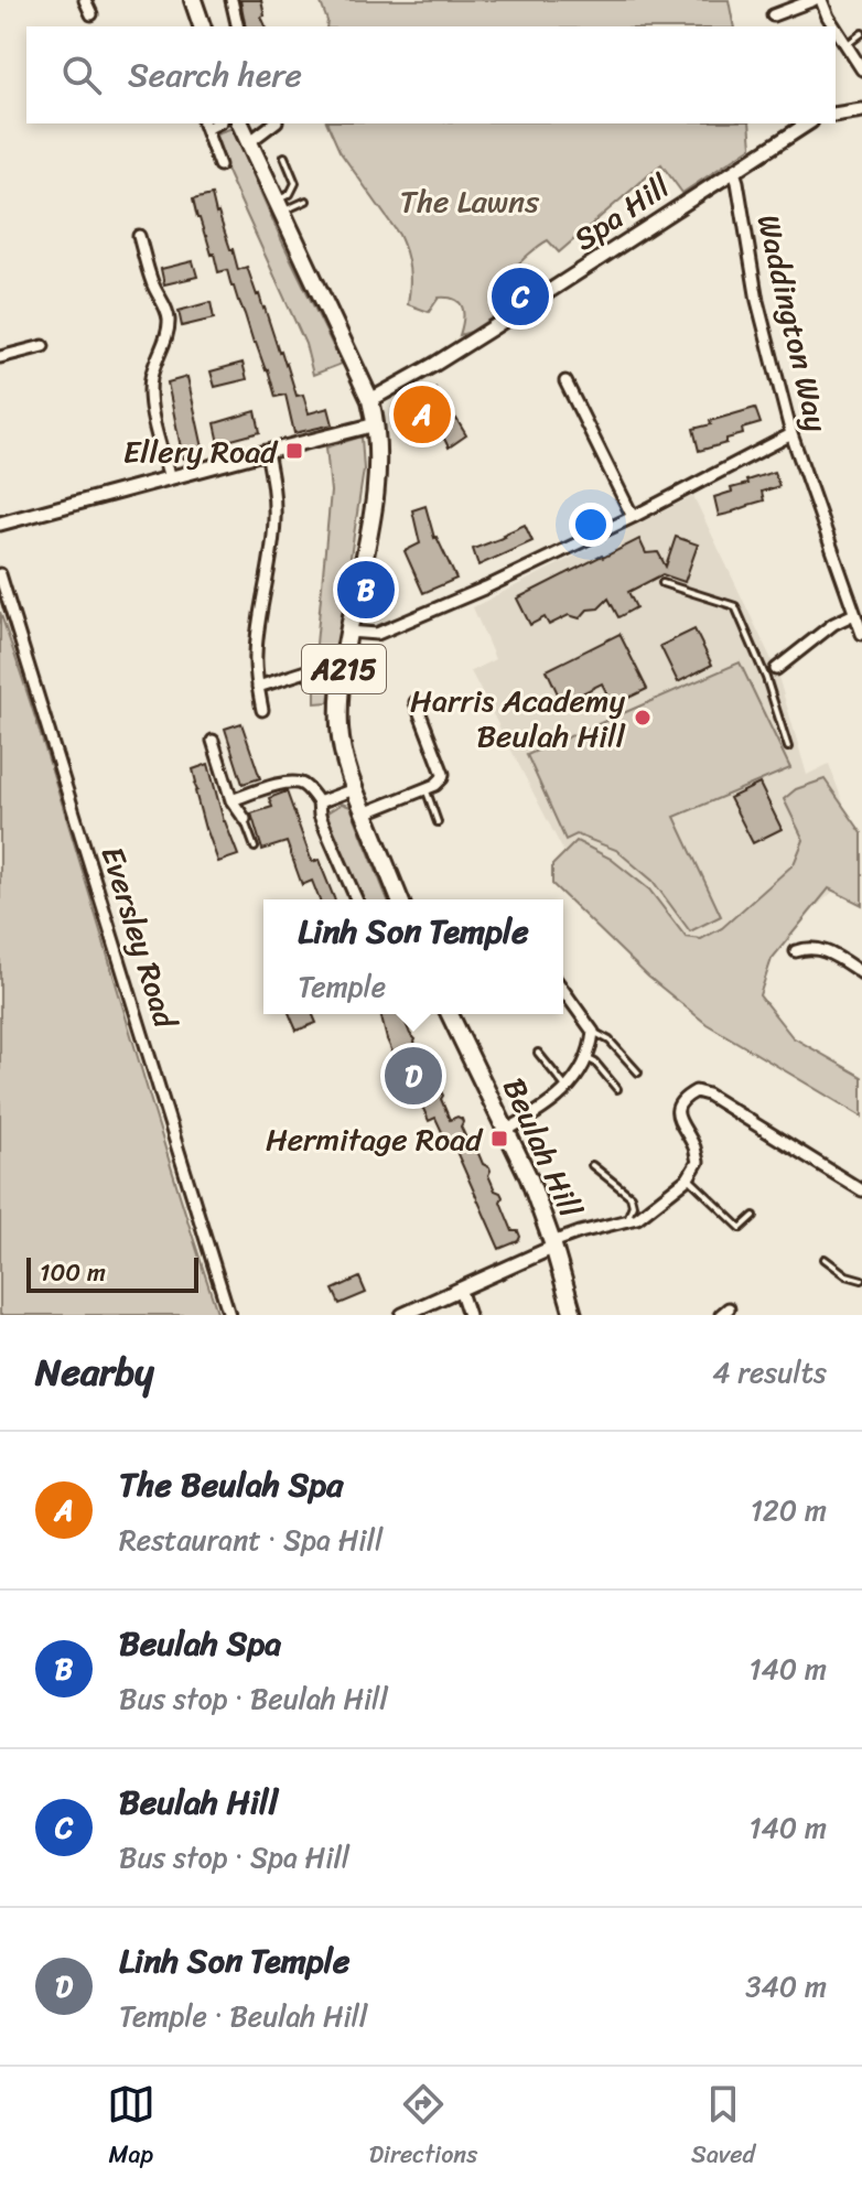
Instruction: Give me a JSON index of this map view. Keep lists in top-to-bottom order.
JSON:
{
  "streets": {
    "main road": ["A215", "Beulah Hill"],
    "street": ["Spa Hill", "Waddington Way", "Eversley Road"]
  },
  "crossings": [
    ["Spa Hill", "Waddington Way"],
    ["Spa Hill", "A215"]
  ],
  "parks": ["The Lawns"],
  "places": {
    "transit": ["Ellery Road", "Hermitage Road"],
    "other": ["Harris Academy Beulah Hill"]
  },
  "scale_bar": "100 m",
  "page": {
    "search": "Search here",
    "pins": [
      "C",
      "A",
      "B",
      "D"
    ],
    "popup": ["Linh Son Temple", "Temple"],
    "scale": "100 m",
    "heading": ["Nearby", "4 results"],
    "list": [
      {
        "mark": "A",
        "name": "The Beulah Spa",
        "note": "Restaurant · Spa Hill",
        "value": "120 m"
      },
      {
        "mark": "B",
        "name": "Beulah Spa",
        "note": "Bus stop · Beulah Hill",
        "value": "140 m"
      },
      {
        "mark": "C",
        "name": "Beulah Hill",
        "note": "Bus stop · Spa Hill",
        "value": "140 m"
      },
      {
        "mark": "D",
        "name": "Linh Son Temple",
        "note": "Temple · Beulah Hill",
        "value": "340 m"
      }
    ],
    "nav": ["Map", "Directions", "Saved"]
  }
}
